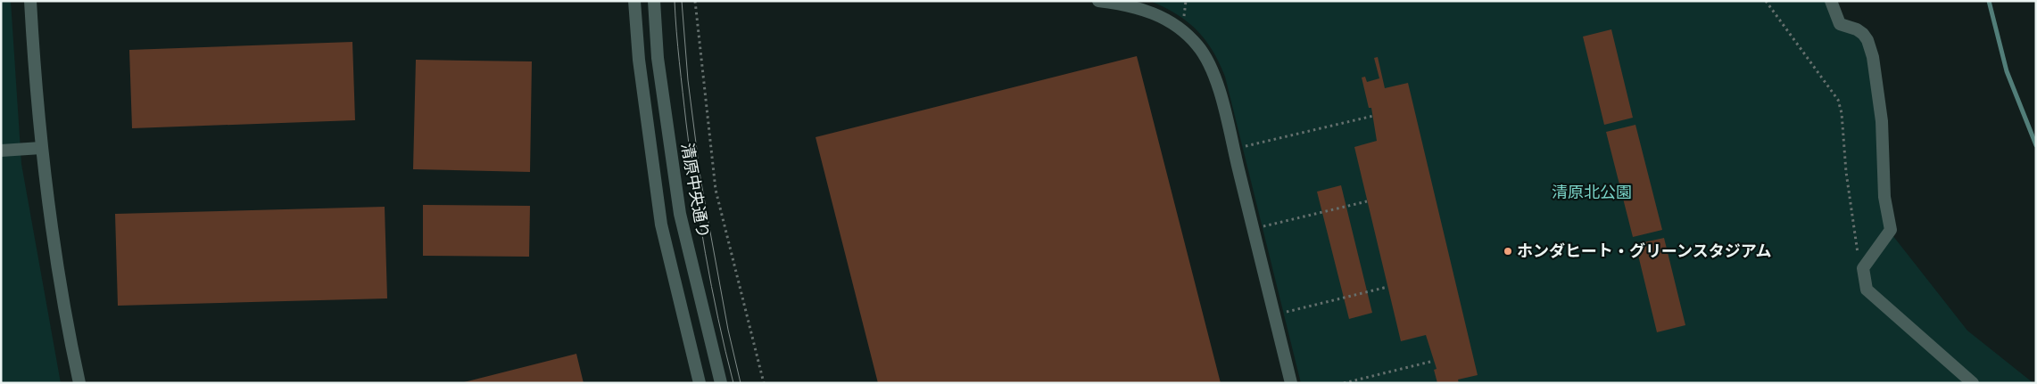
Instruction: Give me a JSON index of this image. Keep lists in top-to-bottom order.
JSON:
{
  "streets": {
    "street": ["清原中央通り"]
  },
  "parks": ["清原北公園"],
  "places": ["ホンダヒート・グリーンスタジアム"]
}
